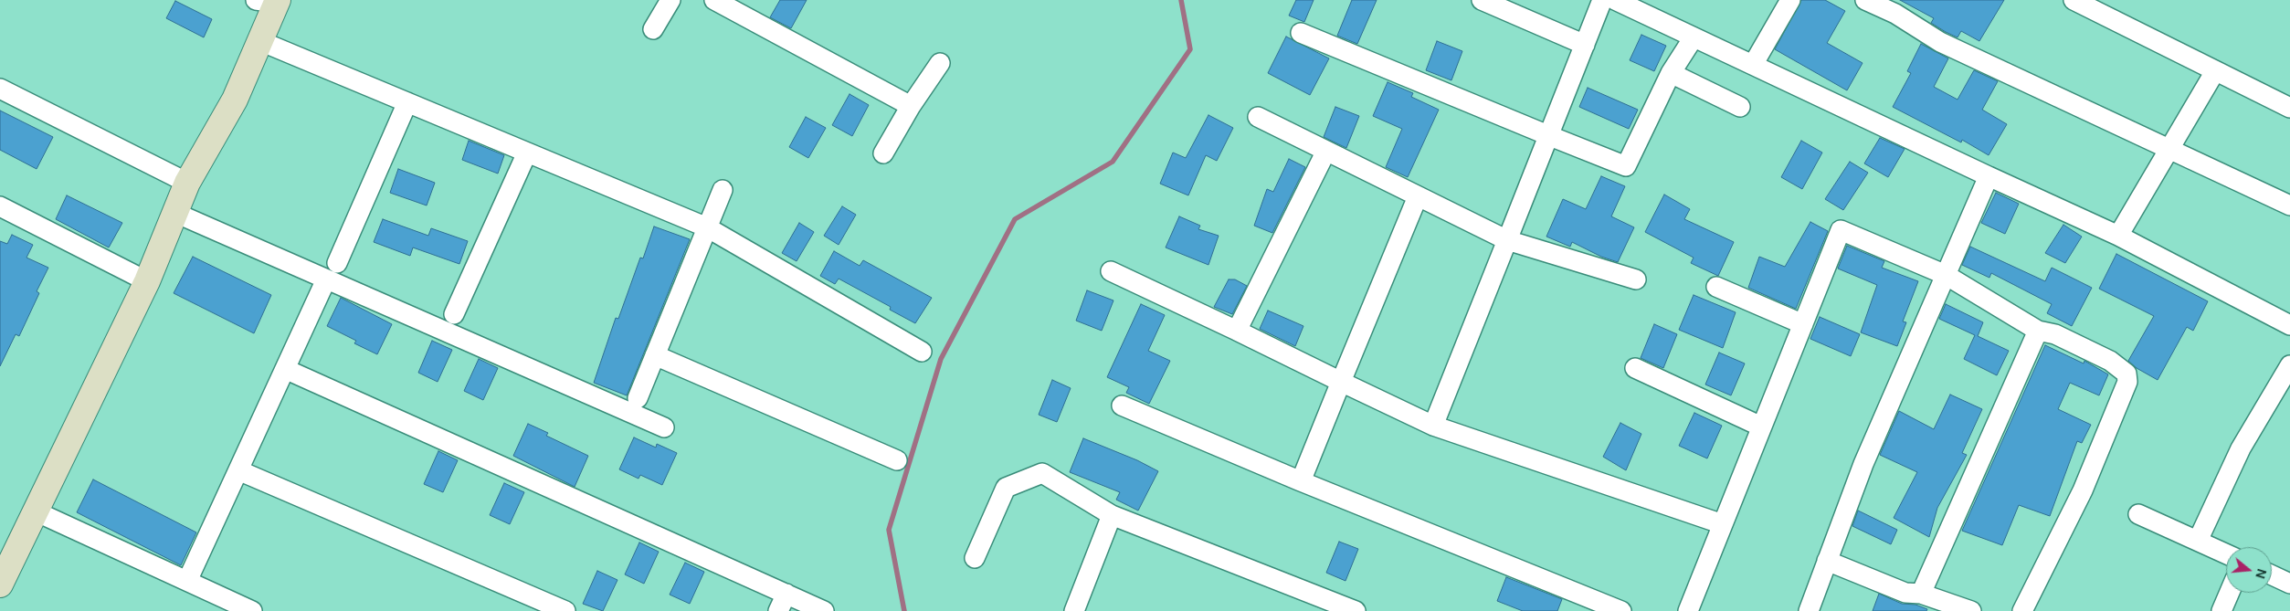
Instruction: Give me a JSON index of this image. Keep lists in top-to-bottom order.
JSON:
{
  "north": "right"
}
